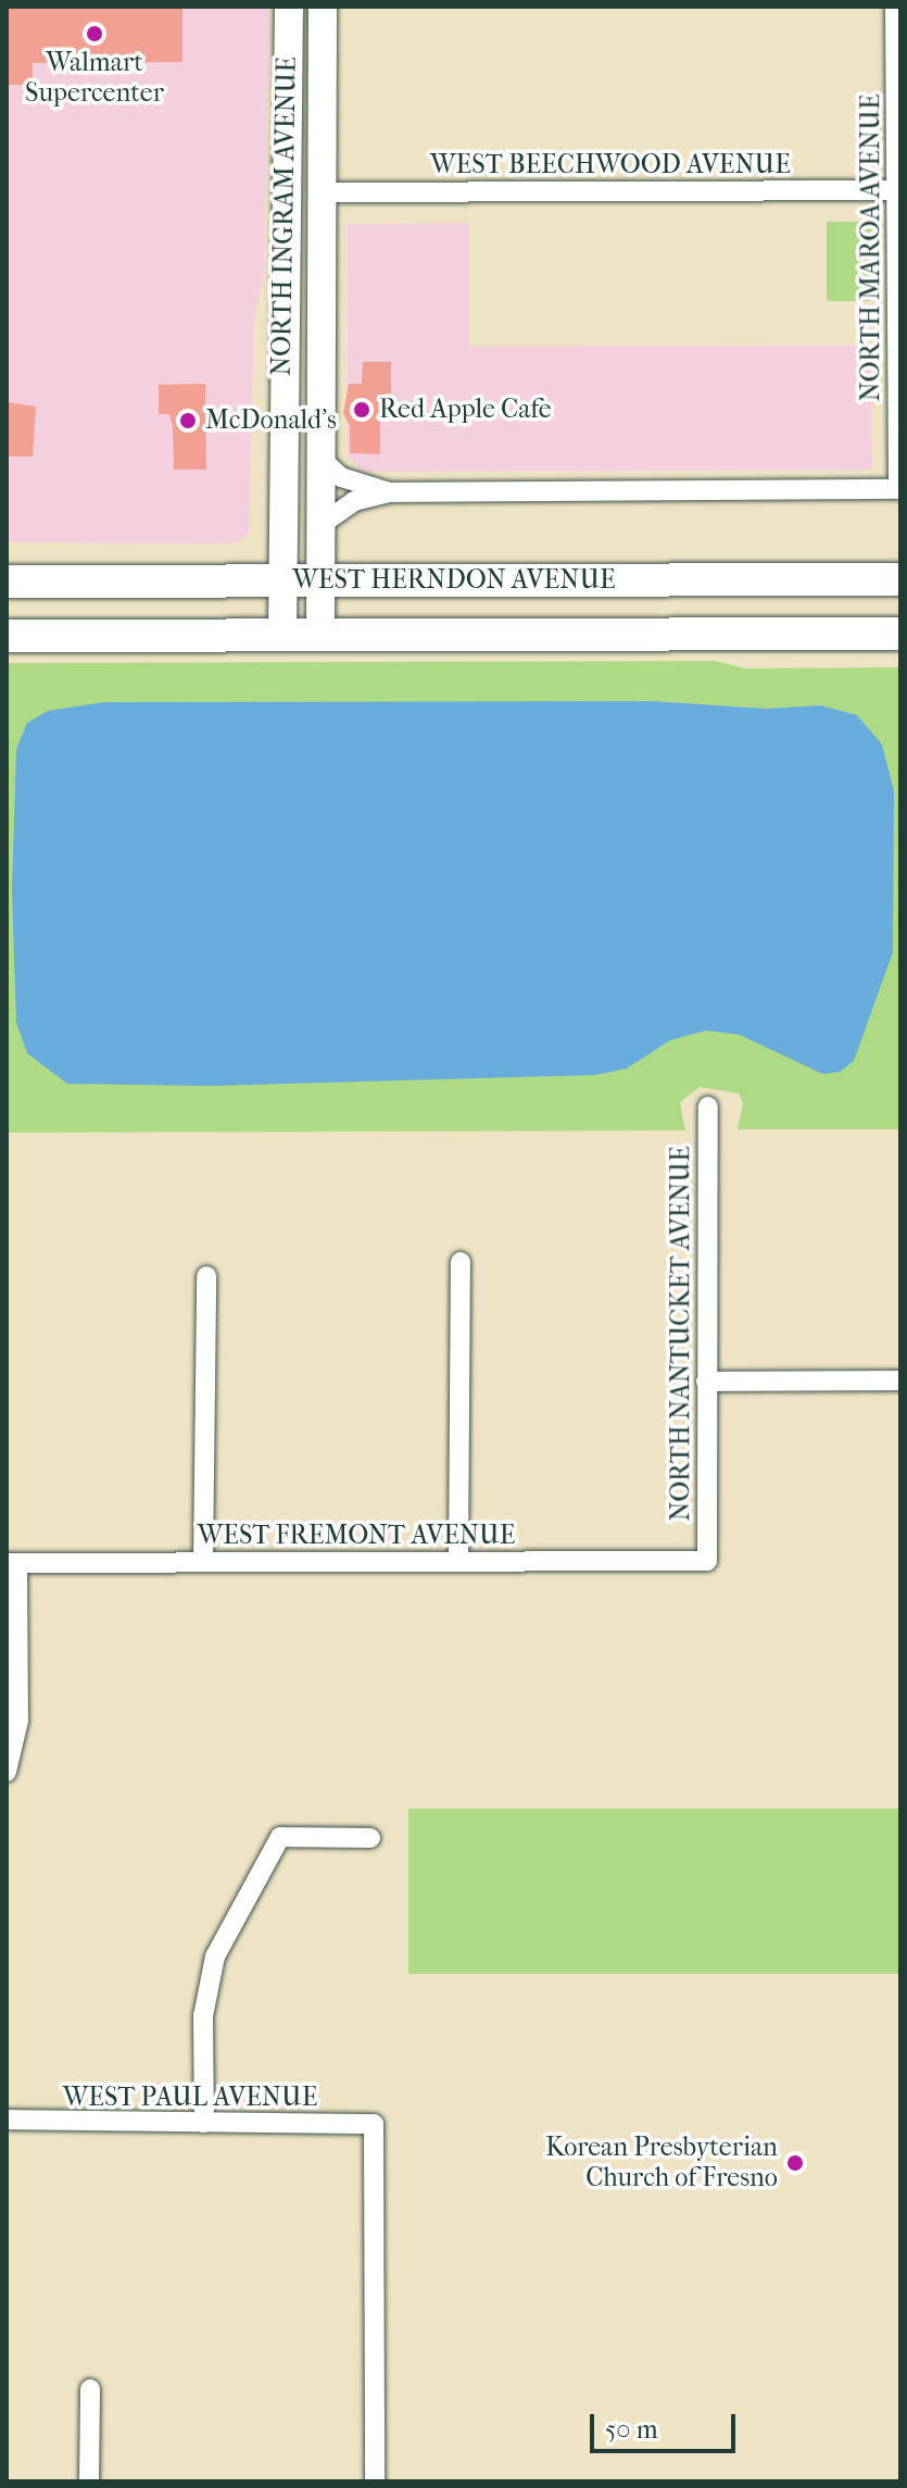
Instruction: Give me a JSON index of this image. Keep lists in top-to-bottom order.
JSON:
{
  "streets": {
    "main road": ["WEST HERNDON AVENUE"],
    "street": [
      "WEST BEECHWOOD AVENUE",
      "NORTH INGRAM AVENUE",
      "NORTH MAROA AVENUE",
      "NORTH NANTUCKET AVENUE",
      "WEST FREMONT AVENUE",
      "WEST PAUL AVENUE"
    ]
  },
  "crossings": [
    ["WEST BEECHWOOD AVENUE", "NORTH INGRAM AVENUE"],
    ["WEST BEECHWOOD AVENUE", "NORTH MAROA AVENUE"],
    ["NORTH INGRAM AVENUE", "WEST HERNDON AVENUE"],
    ["NORTH NANTUCKET AVENUE", "WEST FREMONT AVENUE"]
  ],
  "places": [
    "Walmart Supercenter",
    "Red Apple Cafe",
    "McDonald's",
    "Korean Presbyterian Church of Fresno"
  ],
  "scale_bar": "50 m"
}
